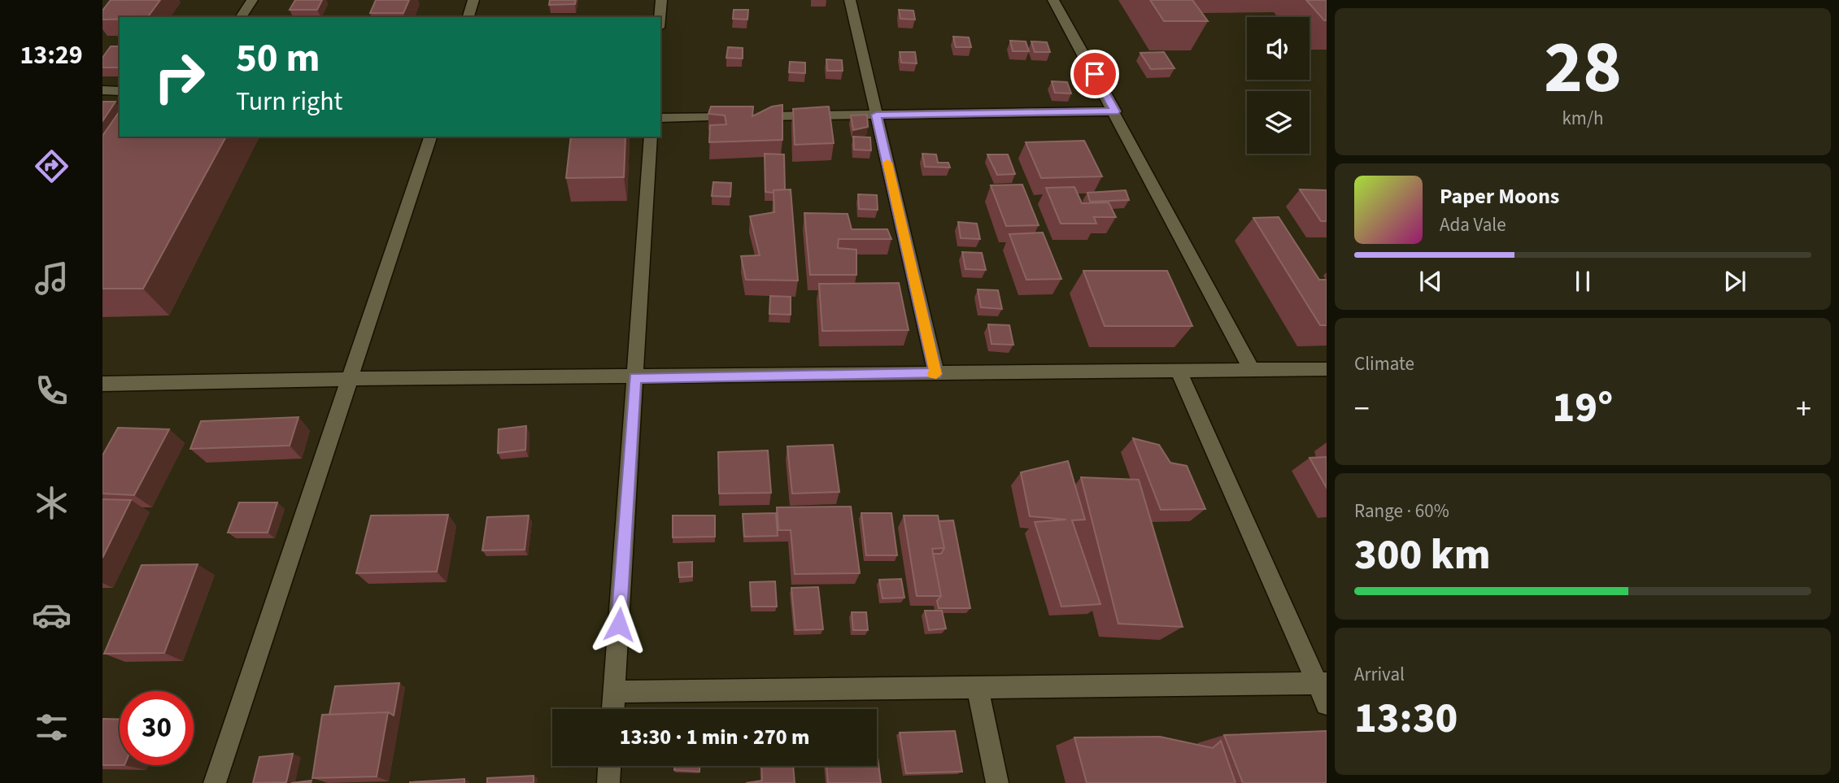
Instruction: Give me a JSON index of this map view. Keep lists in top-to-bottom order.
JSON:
{
  "page": {
    "tabs": "13:29",
    "tile": [
      ["28", "km/h"],
      "Climate",
      ["Range · 60%", "300 km"],
      ["Arrival", "13:30"]
    ],
    "turn": ["50 m", "Turn right"],
    "song": ["Paper Moons", "Ada Vale"],
    "heat": ["−", "19°", "+"],
    "limit": "30",
    "trip": "13:30 · 1 min · 270 m"
  }
}
